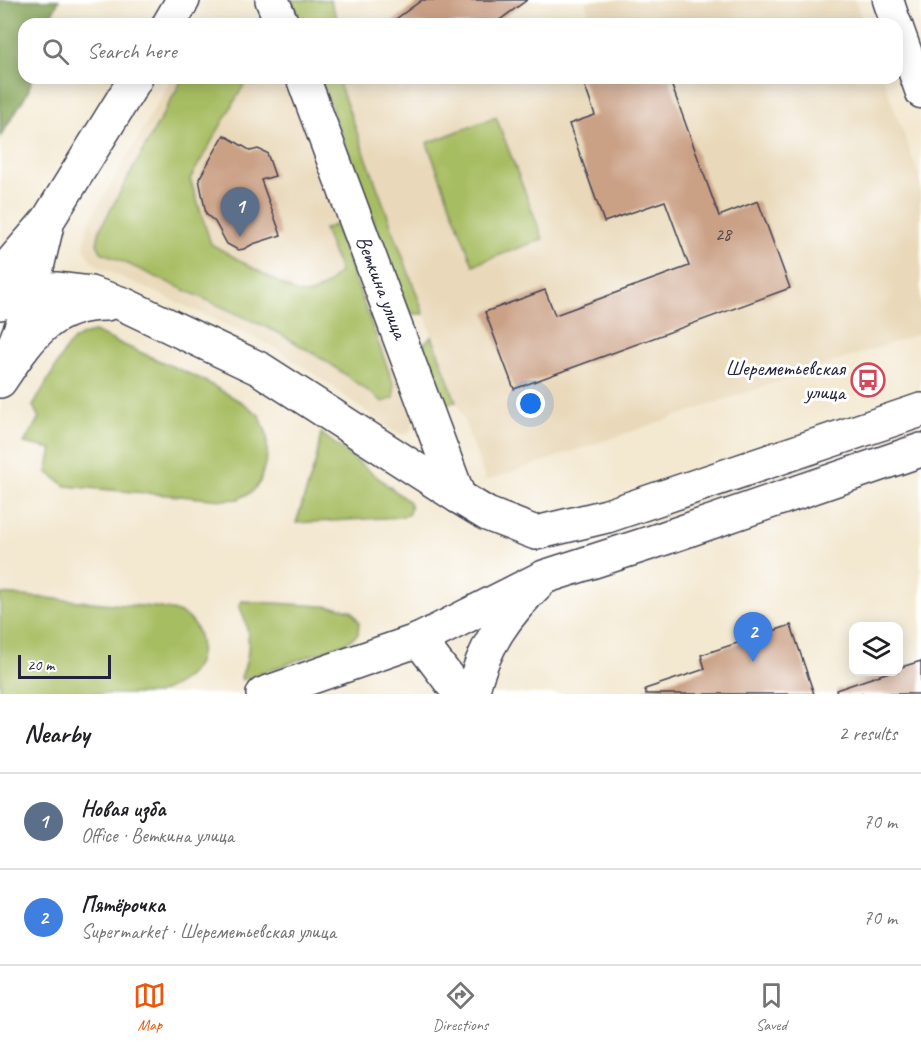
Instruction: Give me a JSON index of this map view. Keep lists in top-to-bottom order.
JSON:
{
  "streets": {
    "main road": ["Веткина улица"]
  },
  "places": {
    "bus stop": ["Шереметьевская улица"]
  },
  "house_numbers": ["28"],
  "scale_bar": "20 m",
  "page": {
    "search": "Search here",
    "pins": ["1", "2"],
    "scale": "20 m",
    "heading": ["Nearby", "2 results"],
    "list": [
      {
        "mark": "1",
        "name": "Новая изба",
        "note": "Office · Веткина улица",
        "value": "70 m"
      },
      {
        "mark": "2",
        "name": "Пятёрочка",
        "note": "Supermarket · Шереметьевская улица",
        "value": "70 m"
      }
    ],
    "nav": ["Map", "Directions", "Saved"]
  }
}
